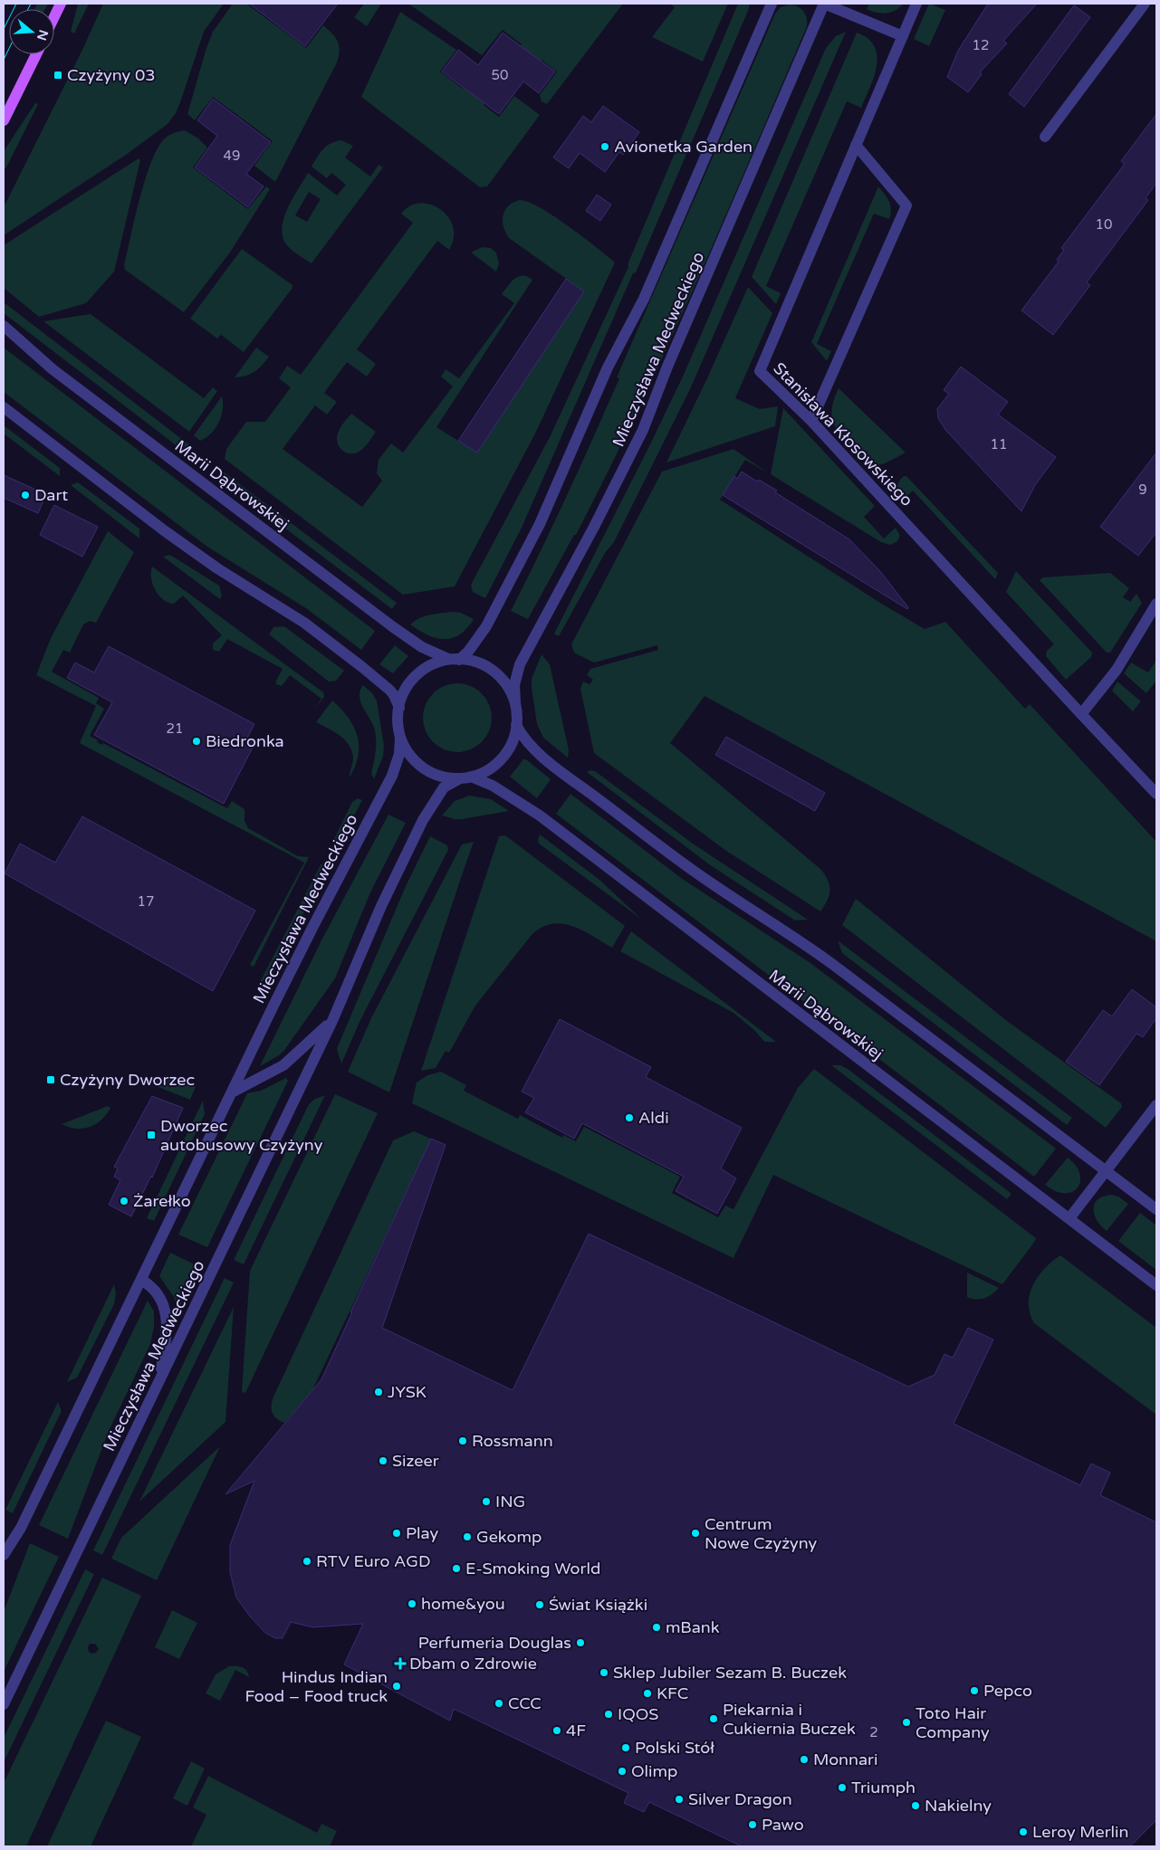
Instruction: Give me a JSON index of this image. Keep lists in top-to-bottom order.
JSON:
{
  "streets": {
    "street": ["Mieczysława Medweckiego", "Stanisława Kłosowskiego", "Marii Dąbrowskiej"]
  },
  "crossings": [
    ["Mieczysława Medweckiego", "Marii Dąbrowskiej"]
  ],
  "places": {
    "transit": ["Czyżyny 03", "Czyżyny Dworzec", "Dworzec autobusowy Czyżyny"],
    "other": [
      "Avionetka Garden",
      "Dart",
      "Biedronka",
      "Aldi",
      "Żarełko",
      "JYSK",
      "Rossmann",
      "Sizeer",
      "ING",
      "Play",
      "Centrum Nowe Czyżyny",
      "Gekomp",
      "RTV Euro AGD",
      "E-Smoking World",
      "home&you",
      "Świat Książki",
      "mBank",
      "Perfumeria Douglas",
      "Sklep Jubiler Sezam B. Buczek",
      "Hindus Indian Food – Food truck",
      "Pepco",
      "KFC",
      "CCC",
      "IQOS",
      "Piekarnia i Cukiernia Buczek",
      "Toto Hair Company",
      "4F",
      "Polski Stół",
      "Monnari",
      "Olimp",
      "Triumph",
      "Silver Dragon",
      "Nakielny",
      "Pawo",
      "Leroy Merlin"
    ],
    "health": ["Dbam o Zdrowie"]
  },
  "house_numbers": [
    "12",
    "50",
    "49",
    "10",
    "11",
    "9",
    "21",
    "17",
    "2"
  ],
  "north": "right"
}
